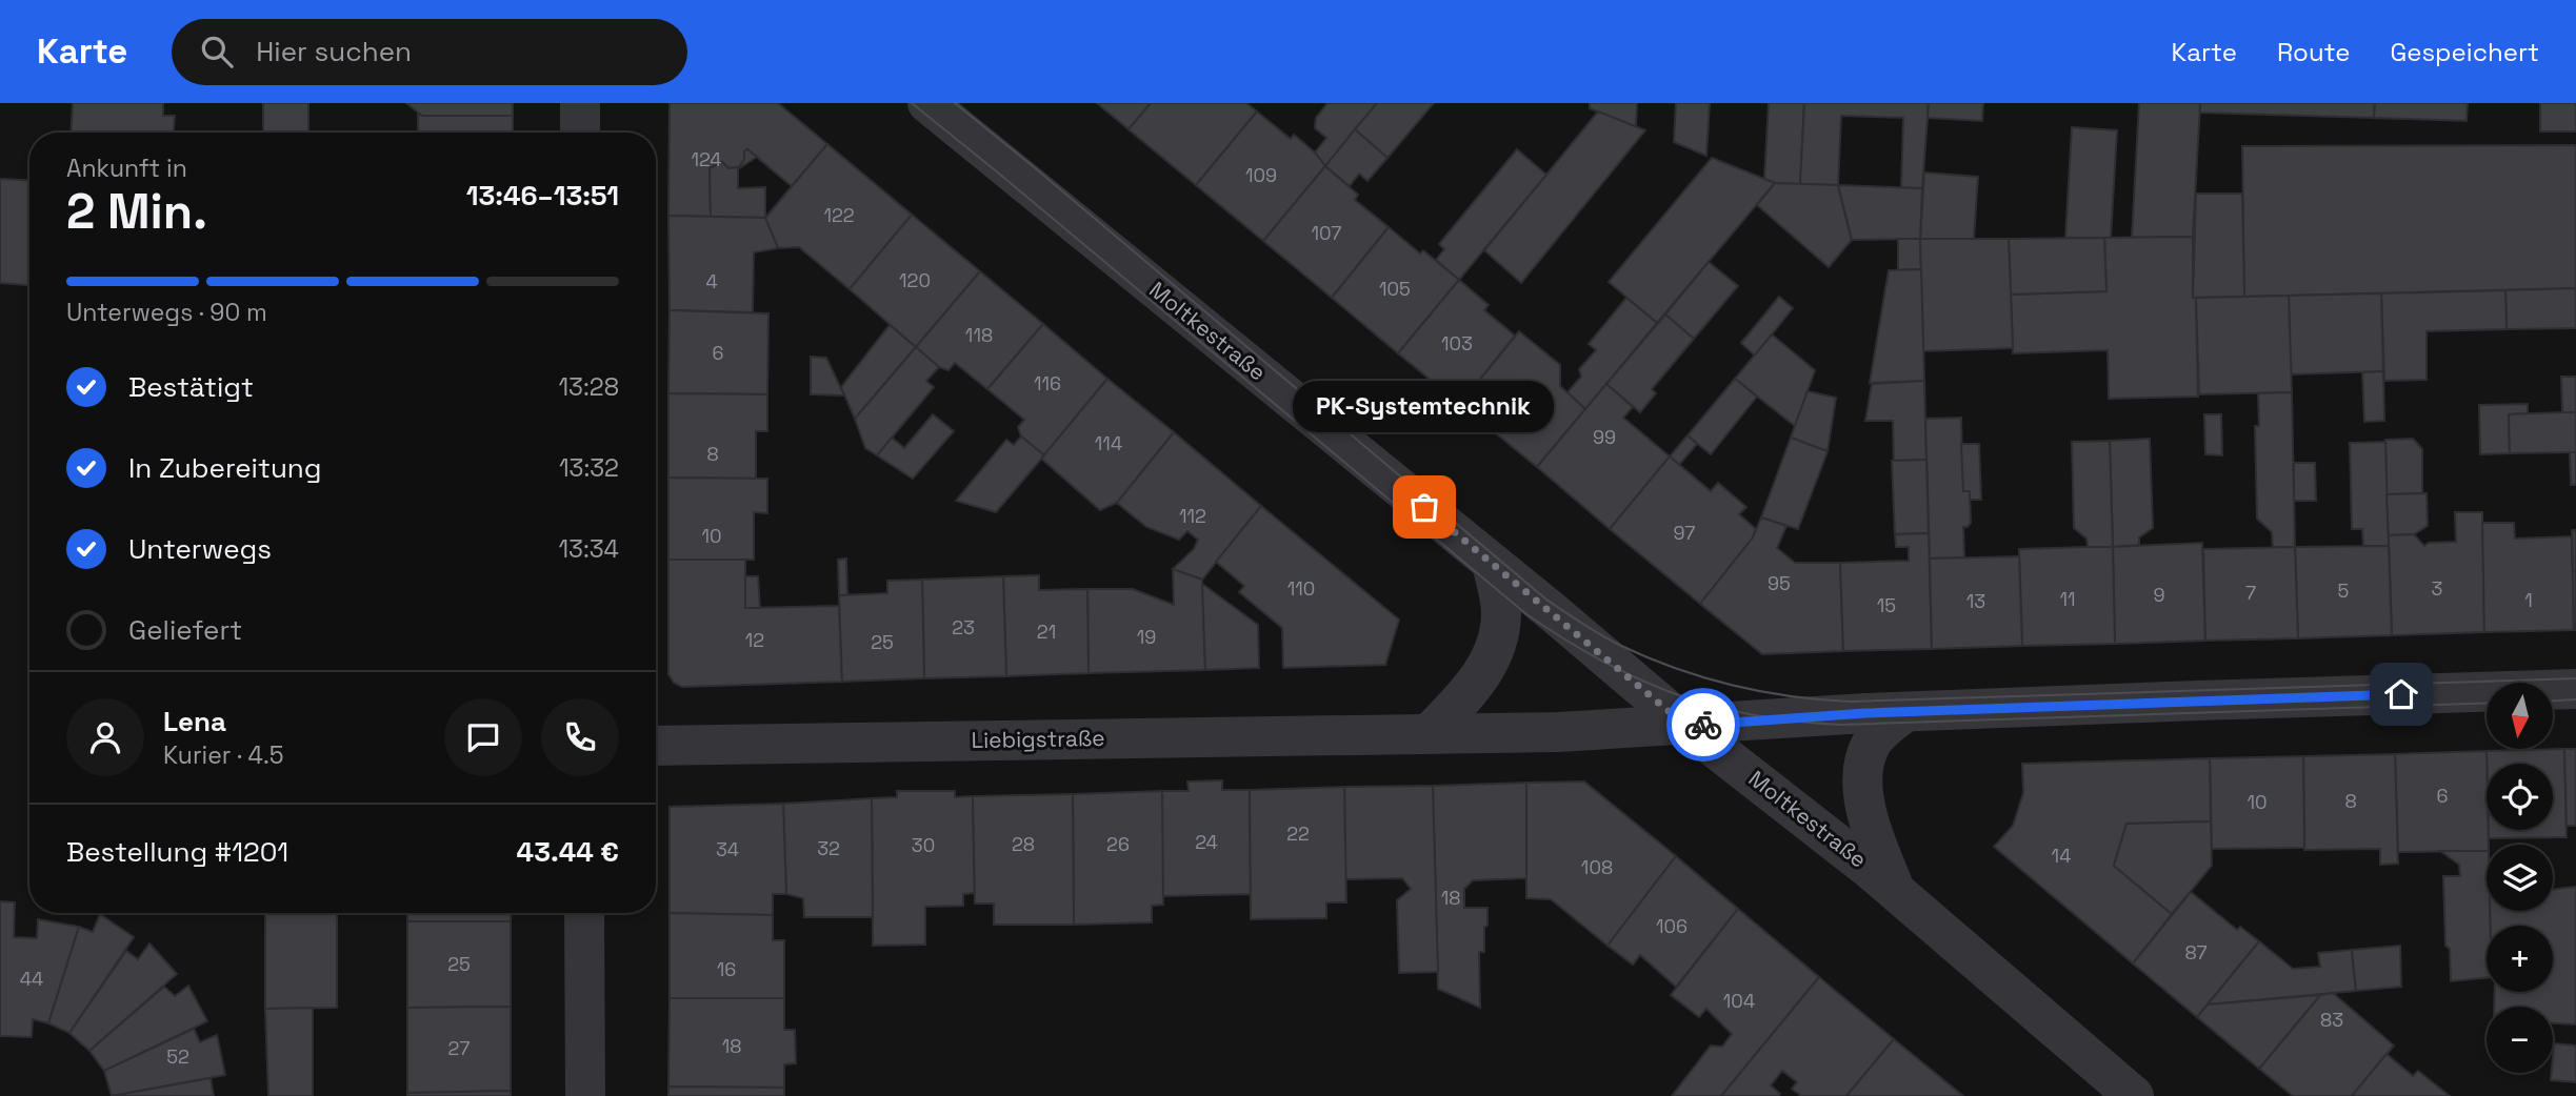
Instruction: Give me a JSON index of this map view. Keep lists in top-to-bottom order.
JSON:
{
  "streets": {
    "street": ["Moltkestraße", "Liebigstraße"]
  },
  "crossings": [
    ["Moltkestraße", "Liebigstraße"]
  ],
  "places": ["PK-Systemtechnik"],
  "house_numbers": [
    "124",
    "109",
    "122",
    "107",
    "120",
    "4",
    "105",
    "118",
    "103",
    "6",
    "116",
    "99",
    "114",
    "8",
    "112",
    "97",
    "10",
    "95",
    "110",
    "3",
    "5",
    "7",
    "9",
    "11",
    "1",
    "13",
    "15",
    "23",
    "21",
    "19",
    "12",
    "25",
    "6",
    "8",
    "10",
    "22",
    "24",
    "28",
    "26",
    "30",
    "32",
    "34",
    "14",
    "108",
    "18",
    "106",
    "87",
    "25",
    "16",
    "44",
    "104",
    "83",
    "18",
    "27",
    "52"
  ],
  "north": "bottom",
  "page": {
    "header": "Karte",
    "search": "Hier suchen",
    "nav": ["Karte", "Route", "Gespeichert"],
    "heading": ["2 Min.", "Ankunft in", "13:46–13:51"],
    "panel": [
      "Lena",
      "Kurier · 4.5",
      "Bestellung #1201",
      "43.44 €"
    ],
    "bar": "Unterwegs · 90 m",
    "list": [
      ["Bestätigt", "13:28"],
      ["In Zubereitung", "13:32"],
      ["Unterwegs", "13:34"],
      "Geliefert"
    ],
    "bubble": "PK-Systemtechnik",
    "map_buttons": ["+", "−"]
  }
}
